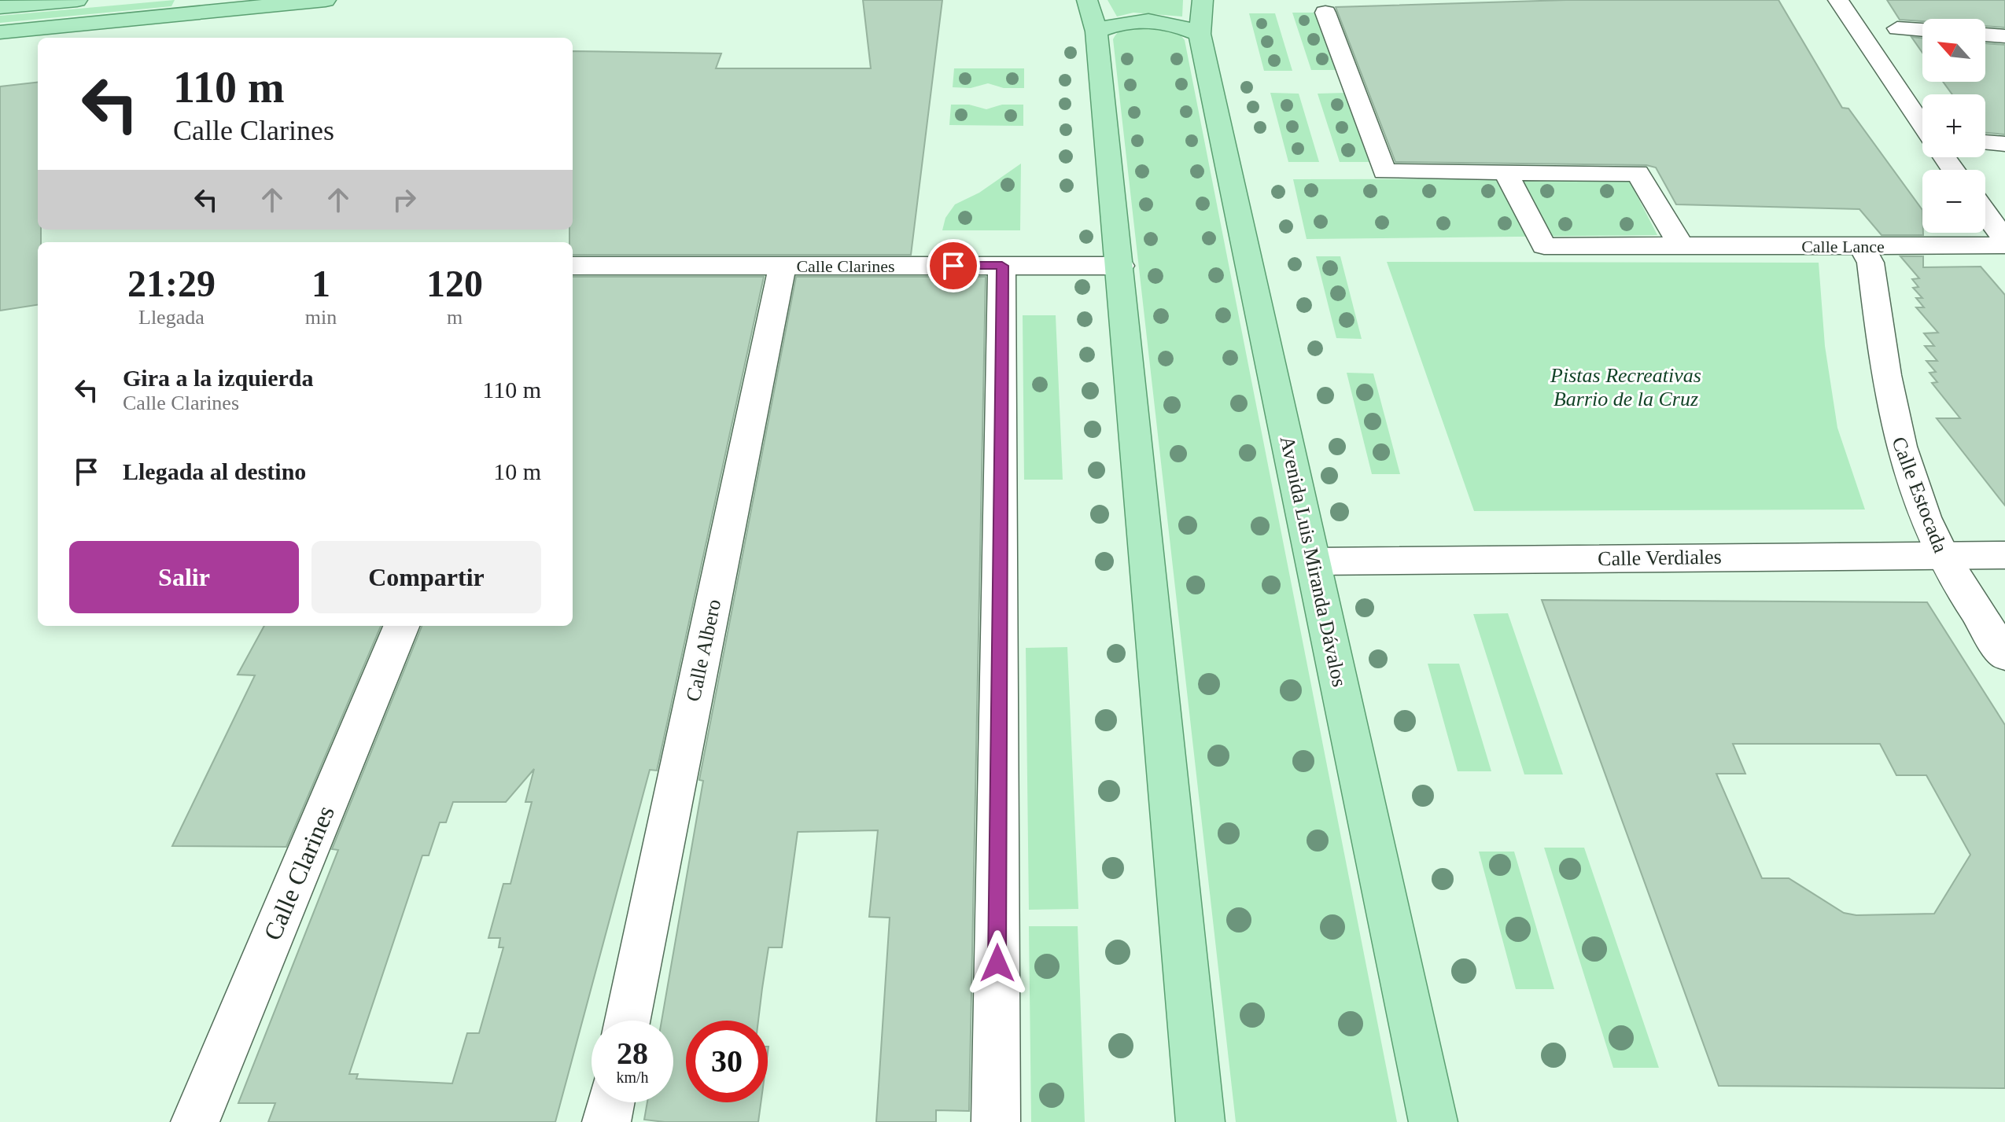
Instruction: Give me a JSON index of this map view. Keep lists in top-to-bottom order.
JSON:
{
  "streets": {
    "main road": ["Avenida Luis Miranda Dávalos"],
    "street": [
      "Calle Lance",
      "Calle Clarines",
      "Calle Estocada",
      "Calle Verdiales",
      "Calle Albero"
    ]
  },
  "crossings": [
    ["Calle Lance", "Calle Estocada"],
    ["Calle Clarines", "Calle Albero"],
    ["Calle Estocada", "Calle Verdiales"],
    ["Calle Verdiales", "Avenida Luis Miranda Dávalos"]
  ],
  "parks": ["Pistas Recreativas Barrio de la Cruz"],
  "north": "top left",
  "page": {
    "map_buttons": ["+", "−"],
    "turn": ["110 m", "Calle Clarines"],
    "eta": [
      "21:29",
      "Llegada",
      "1",
      "min",
      "120",
      "m"
    ],
    "list": [
      {
        "name": "Gira a la izquierda",
        "note": "Calle Clarines",
        "value": "110 m"
      },
      {
        "name": "Llegada al destino",
        "value": "10 m"
      }
    ],
    "buttons": ["Salir", "Compartir"],
    "speed": "28 km/h",
    "limit": "30"
  }
}
